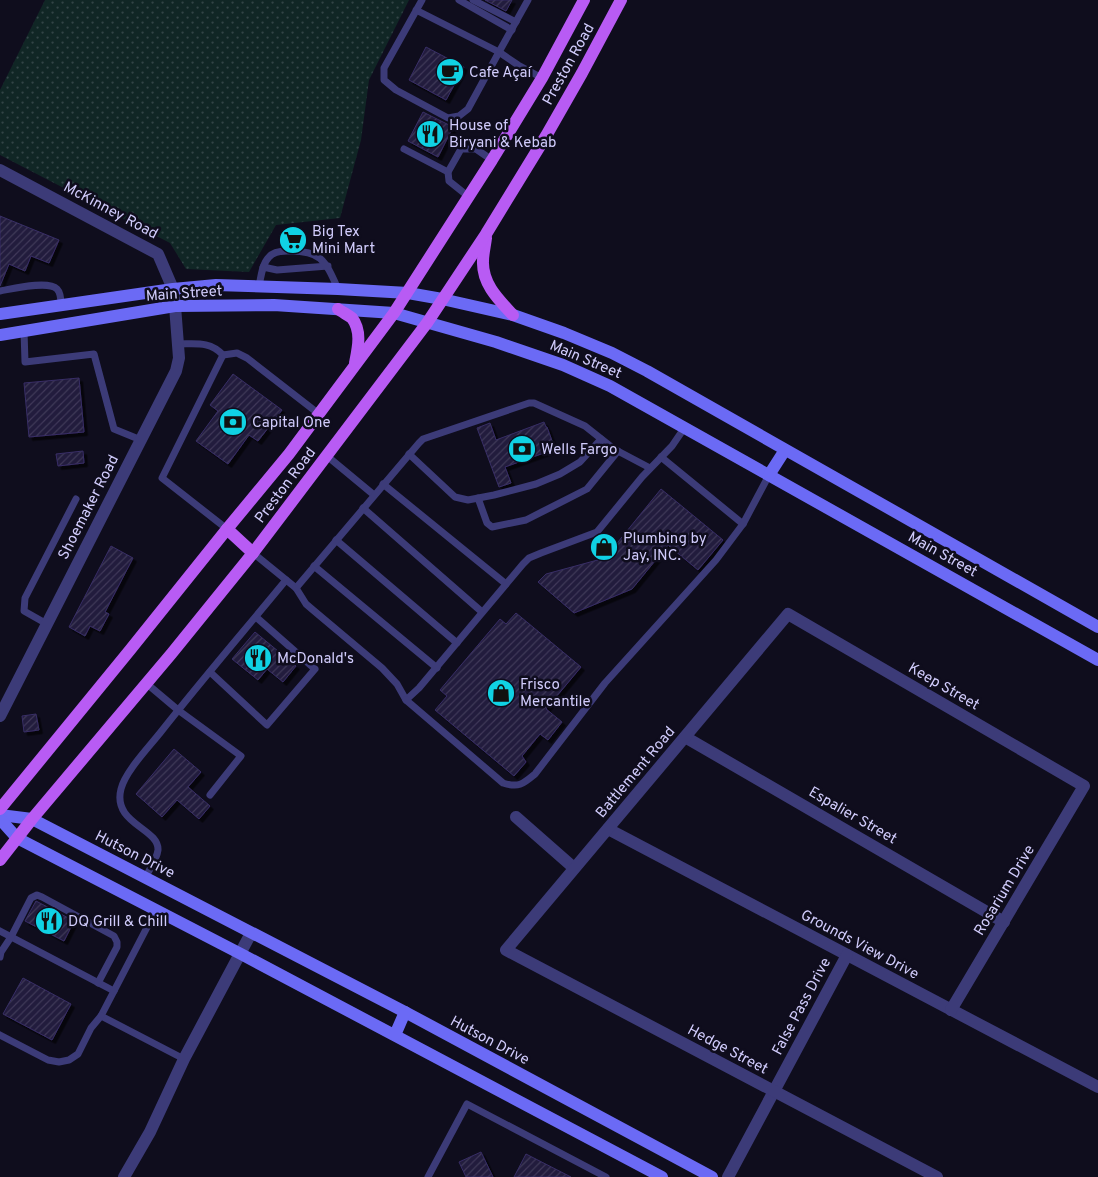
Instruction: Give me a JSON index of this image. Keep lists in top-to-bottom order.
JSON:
{
  "streets": {
    "main road": ["Preston Road", "Main Street", "Hutson Drive"],
    "street": [
      "McKinney Road",
      "Shoemaker Road",
      "Keep Street",
      "Battlement Road",
      "Espalier Street",
      "Rosarium Drive",
      "Grounds View Drive",
      "False Pass Drive",
      "Hedge Street"
    ]
  },
  "crossings": [
    ["Preston Road", "Main Street"],
    ["Preston Road", "Hutson Drive"],
    ["McKinney Road", "Main Street"],
    ["McKinney Road", "Shoemaker Road"],
    ["Main Street", "Shoemaker Road"],
    ["Keep Street", "Battlement Road"],
    ["Keep Street", "Rosarium Drive"],
    ["Battlement Road", "Espalier Street"],
    ["Battlement Road", "Grounds View Drive"],
    ["Battlement Road", "Hedge Street"],
    ["Espalier Street", "Rosarium Drive"],
    ["Rosarium Drive", "Grounds View Drive"],
    ["Grounds View Drive", "False Pass Drive"],
    ["False Pass Drive", "Hedge Street"]
  ],
  "places": {
    "cafe": ["Cafe Açaí"],
    "restaurant": ["House of Biryani & Kebab", "McDonald's", "DQ Grill & Chill"],
    "supermarket": ["Big Tex Mini Mart"],
    "bank": ["Capital One", "Wells Fargo"],
    "shop": ["Plumbing by Jay, INC.", "Frisco Mercantile"]
  }
}
